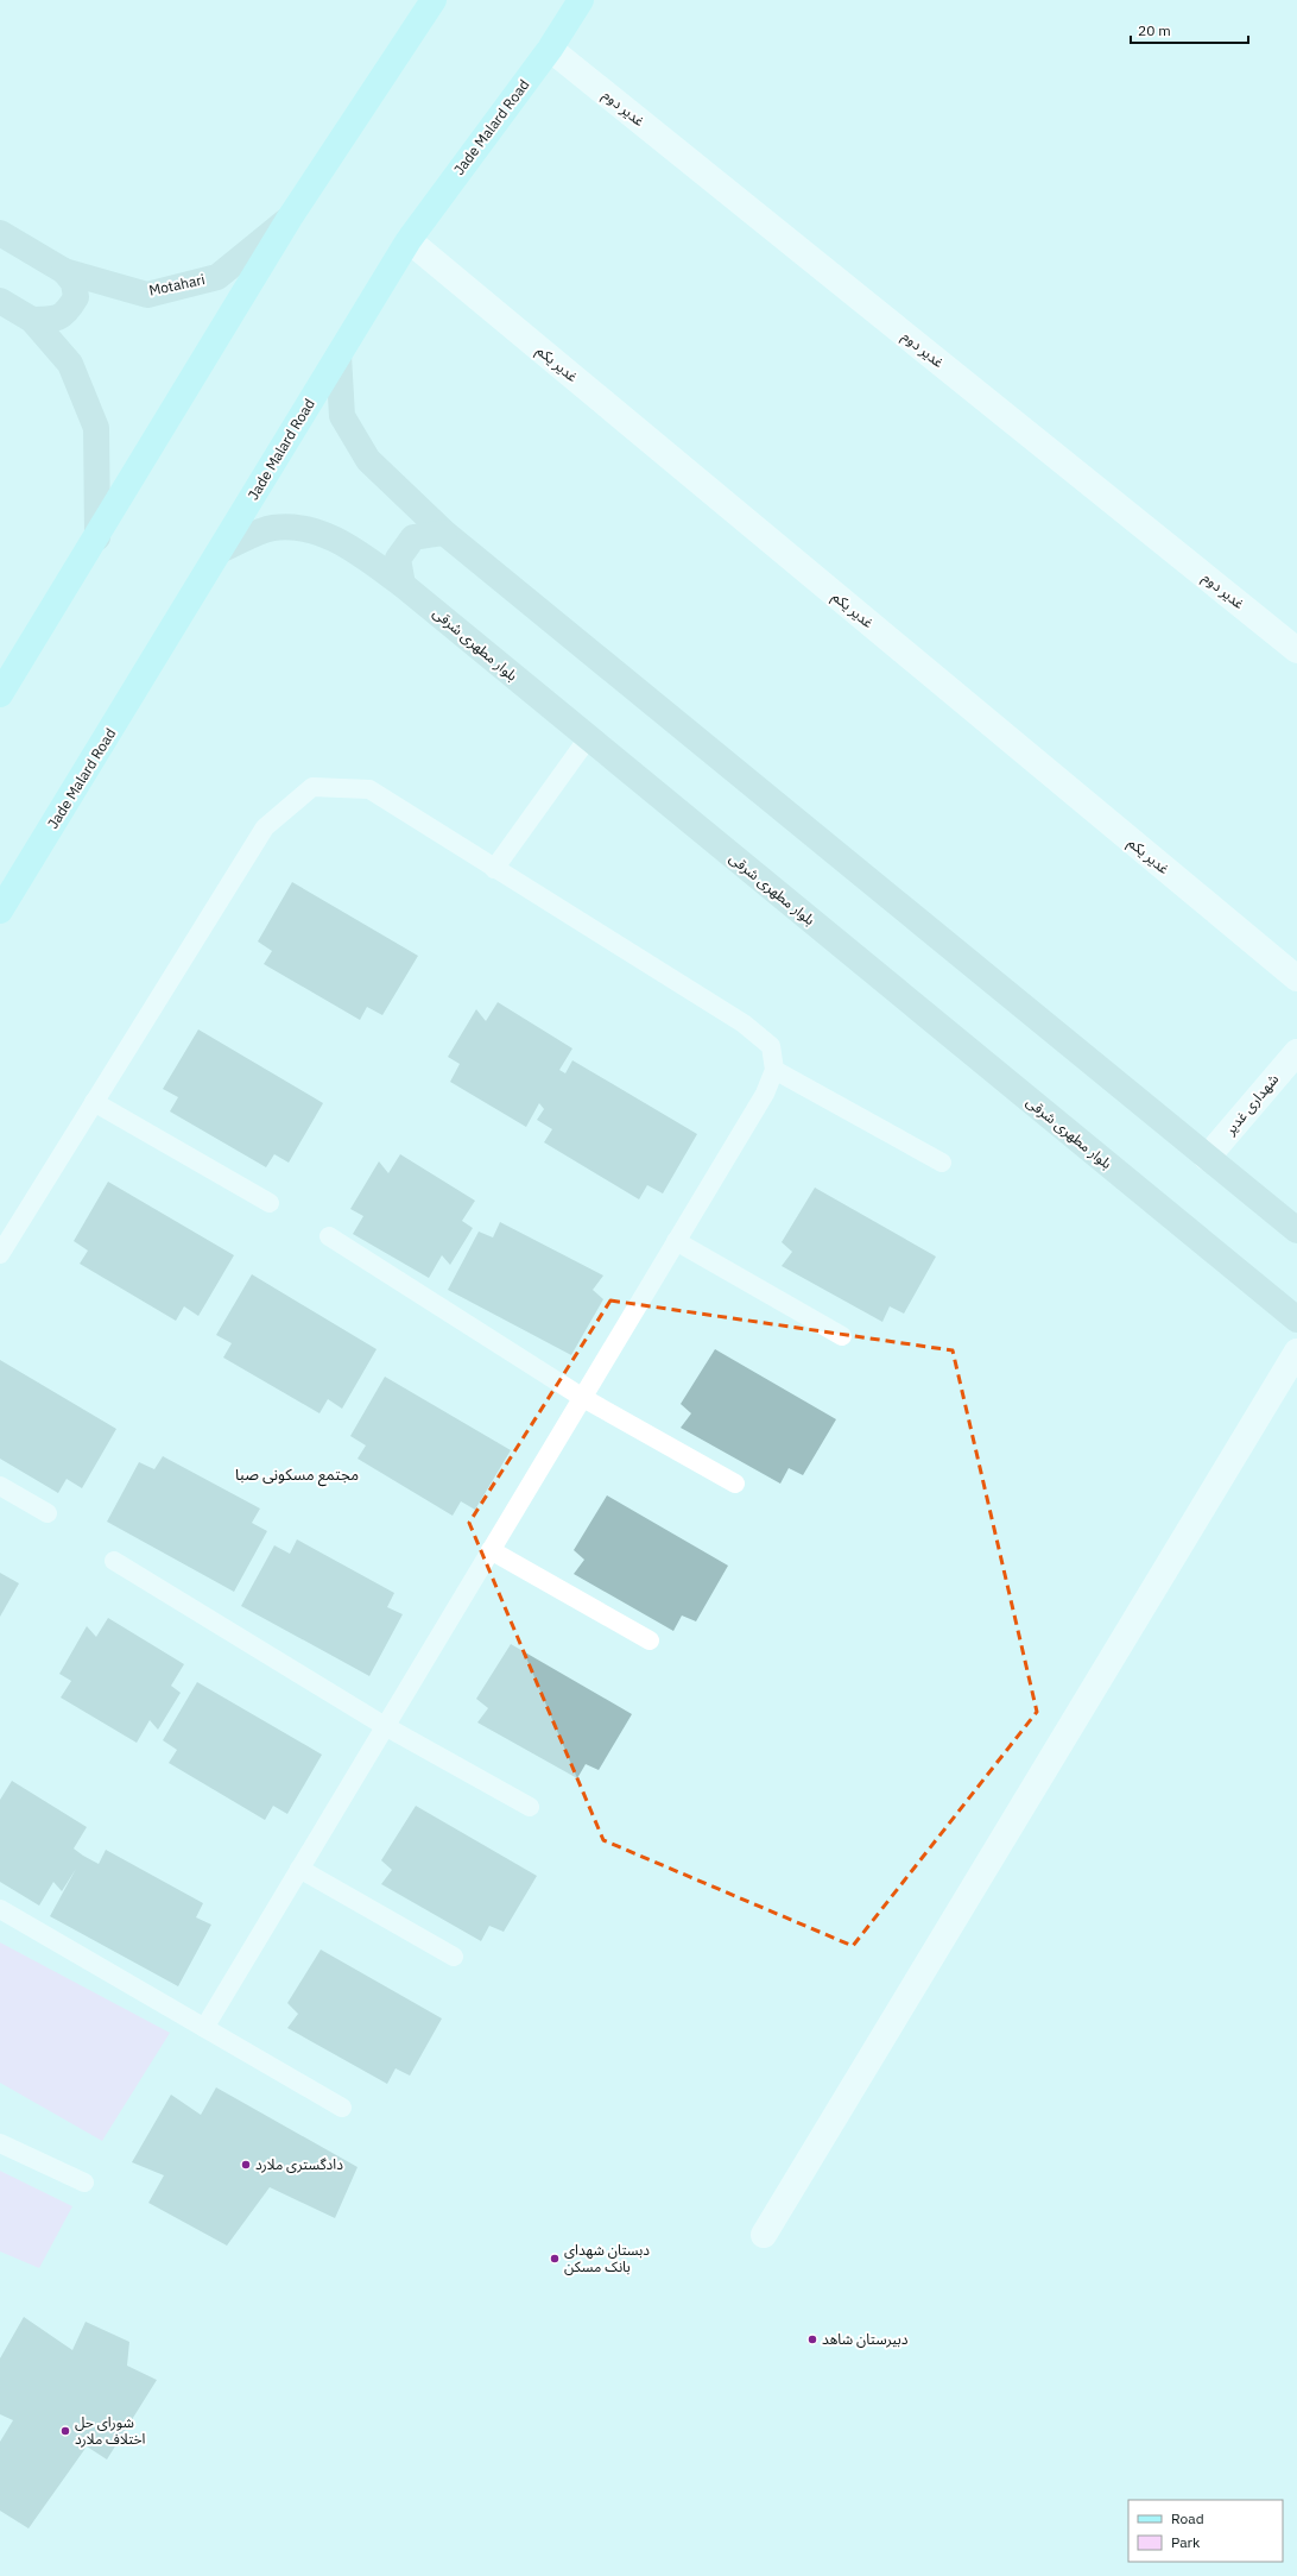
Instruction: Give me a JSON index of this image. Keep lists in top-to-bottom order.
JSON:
{
  "streets": {
    "main road": ["Jade Malard Road", "Motahari", "بلوار مطهری شرقی"],
    "street": ["غدیر دوم", "غدیر یکم", "شهداری غدیر"]
  },
  "crossings": [
    ["غدیر دوم", "Jade Malard Road"],
    ["Jade Malard Road", "غدیر یکم"],
    ["Jade Malard Road", "بلوار مطهری شرقی"]
  ],
  "districts": ["مجتمع مسکونی صبا"],
  "places": [
    "دادگستری ملارد",
    "دبستان شهدای بانک مسکن",
    "دبیرستان شاهد",
    "شورای حل اختلاف ملارد"
  ],
  "legend": ["Road", "Park"],
  "scale_bar": "20 m"
}
